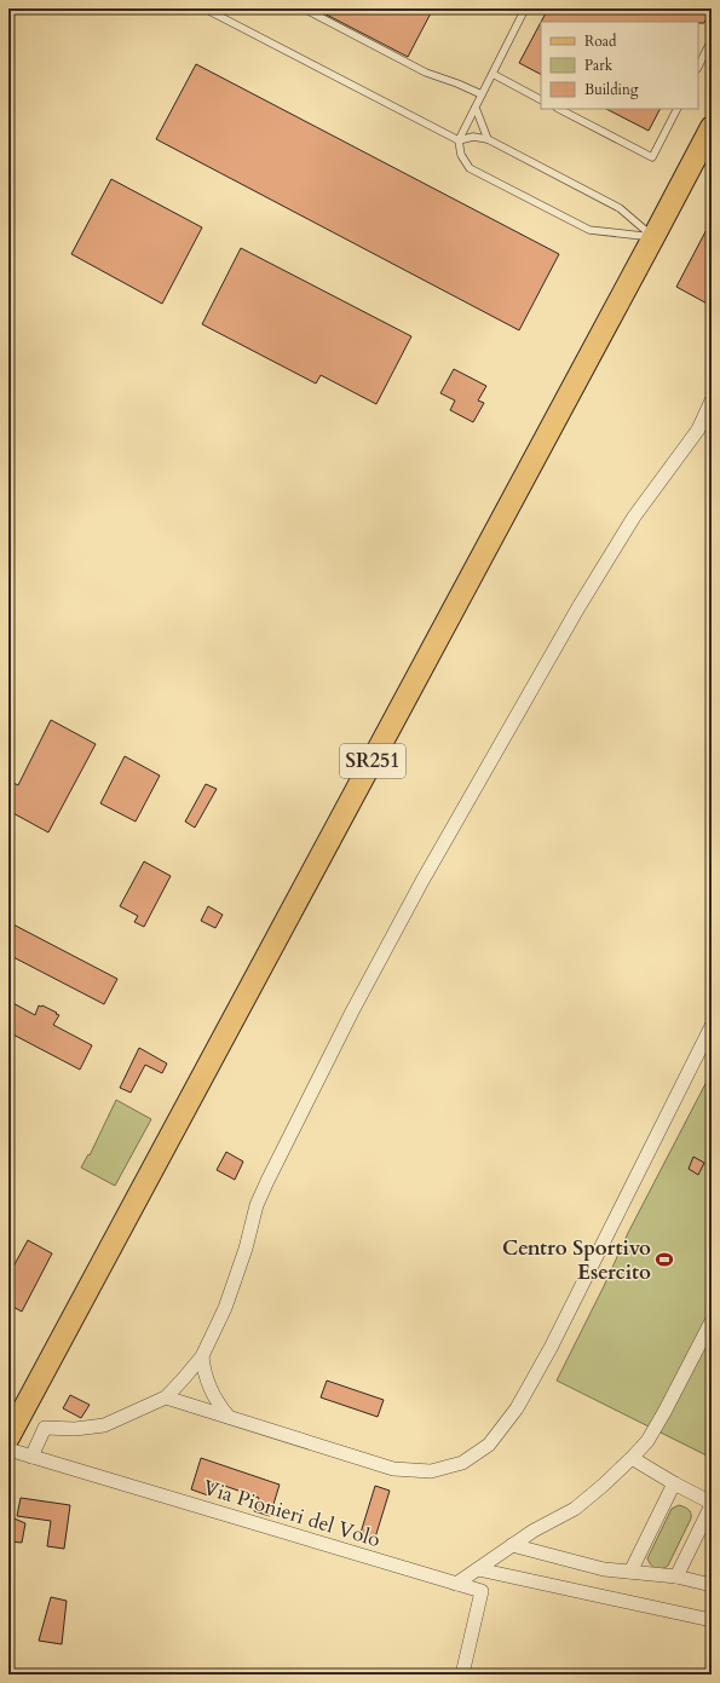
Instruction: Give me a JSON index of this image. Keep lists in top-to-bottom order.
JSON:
{
  "streets": {
    "main road": ["SR251"],
    "street": ["Via Pionieri del Volo"]
  },
  "places": {
    "sports": ["Centro Sportivo Esercito"]
  },
  "legend": ["Road", "Park", "Building"]
}
